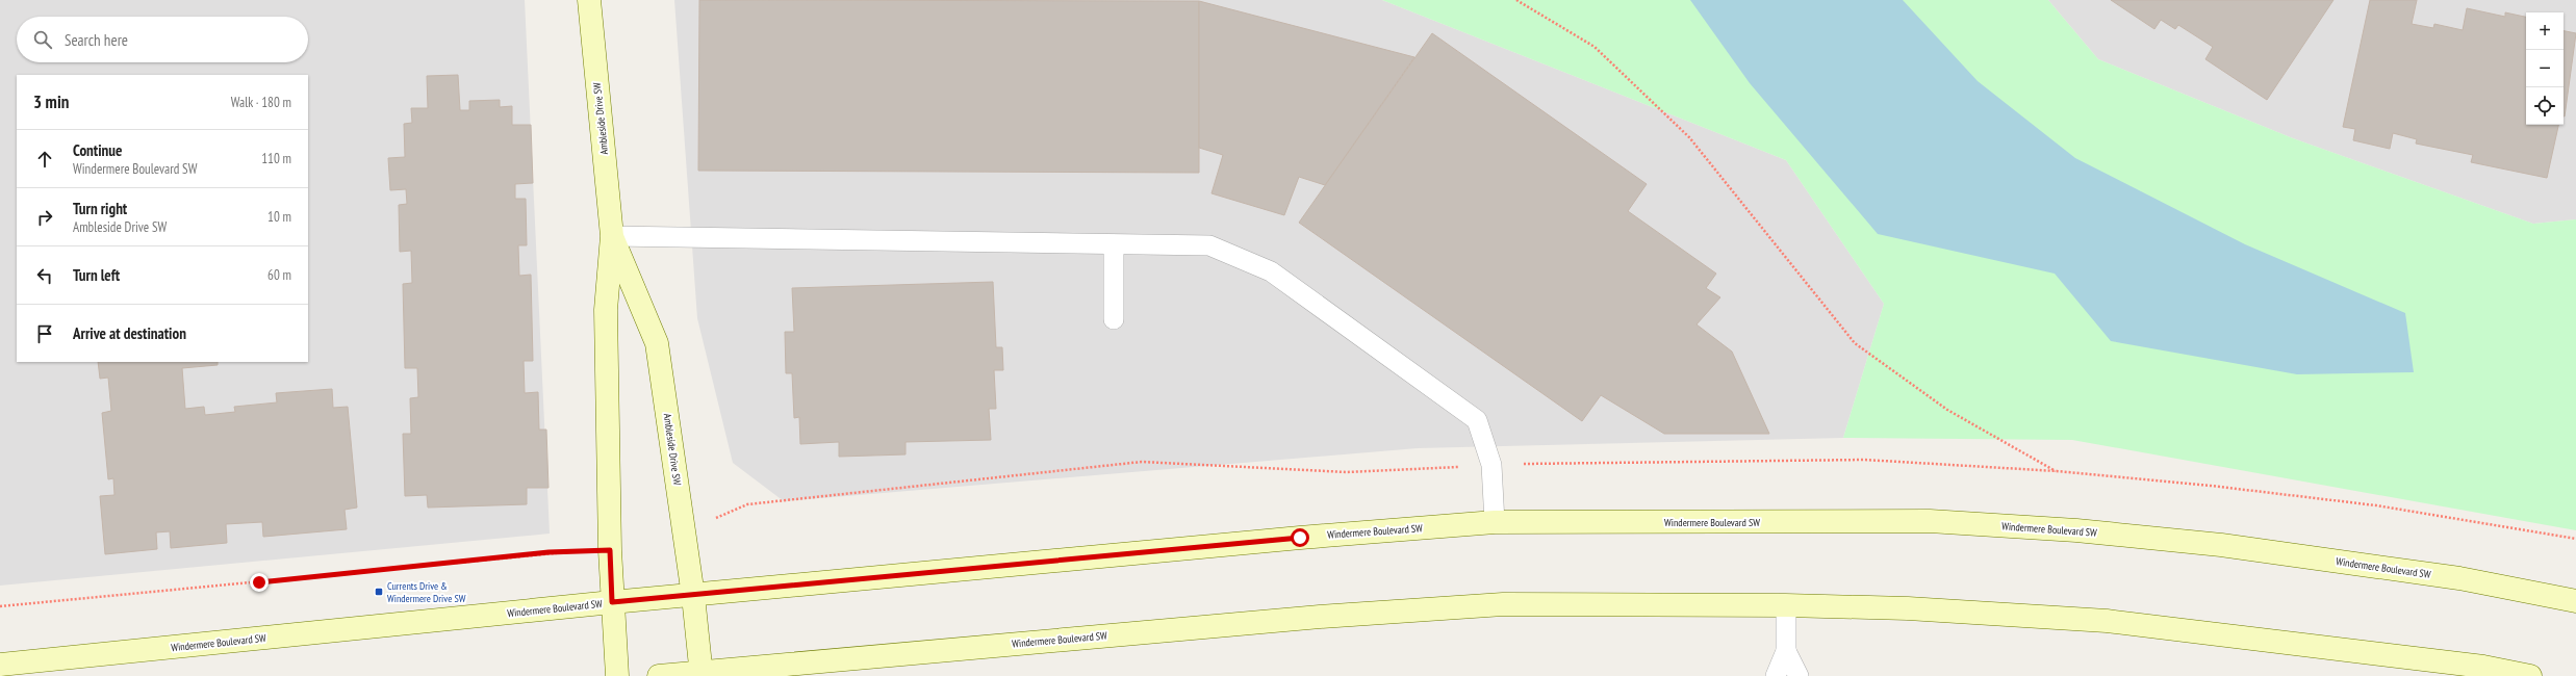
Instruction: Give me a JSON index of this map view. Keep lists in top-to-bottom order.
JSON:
{
  "streets": {
    "main road": ["Ambleside Drive SW", "Windermere Boulevard SW"]
  },
  "crossings": [
    ["Ambleside Drive SW", "Windermere Boulevard SW"]
  ],
  "places": {
    "transit": ["Currents Drive & Windermere Drive SW"]
  },
  "page": {
    "map_buttons": ["+", "−"],
    "search": "Search here",
    "heading": ["3 min", "Walk · 180 m"],
    "list": [
      ["Continue", "Windermere Boulevard SW", "110 m"],
      ["Turn right", "Ambleside Drive SW", "10 m"],
      ["Turn left", "60 m"],
      "Arrive at destination"
    ]
  }
}
